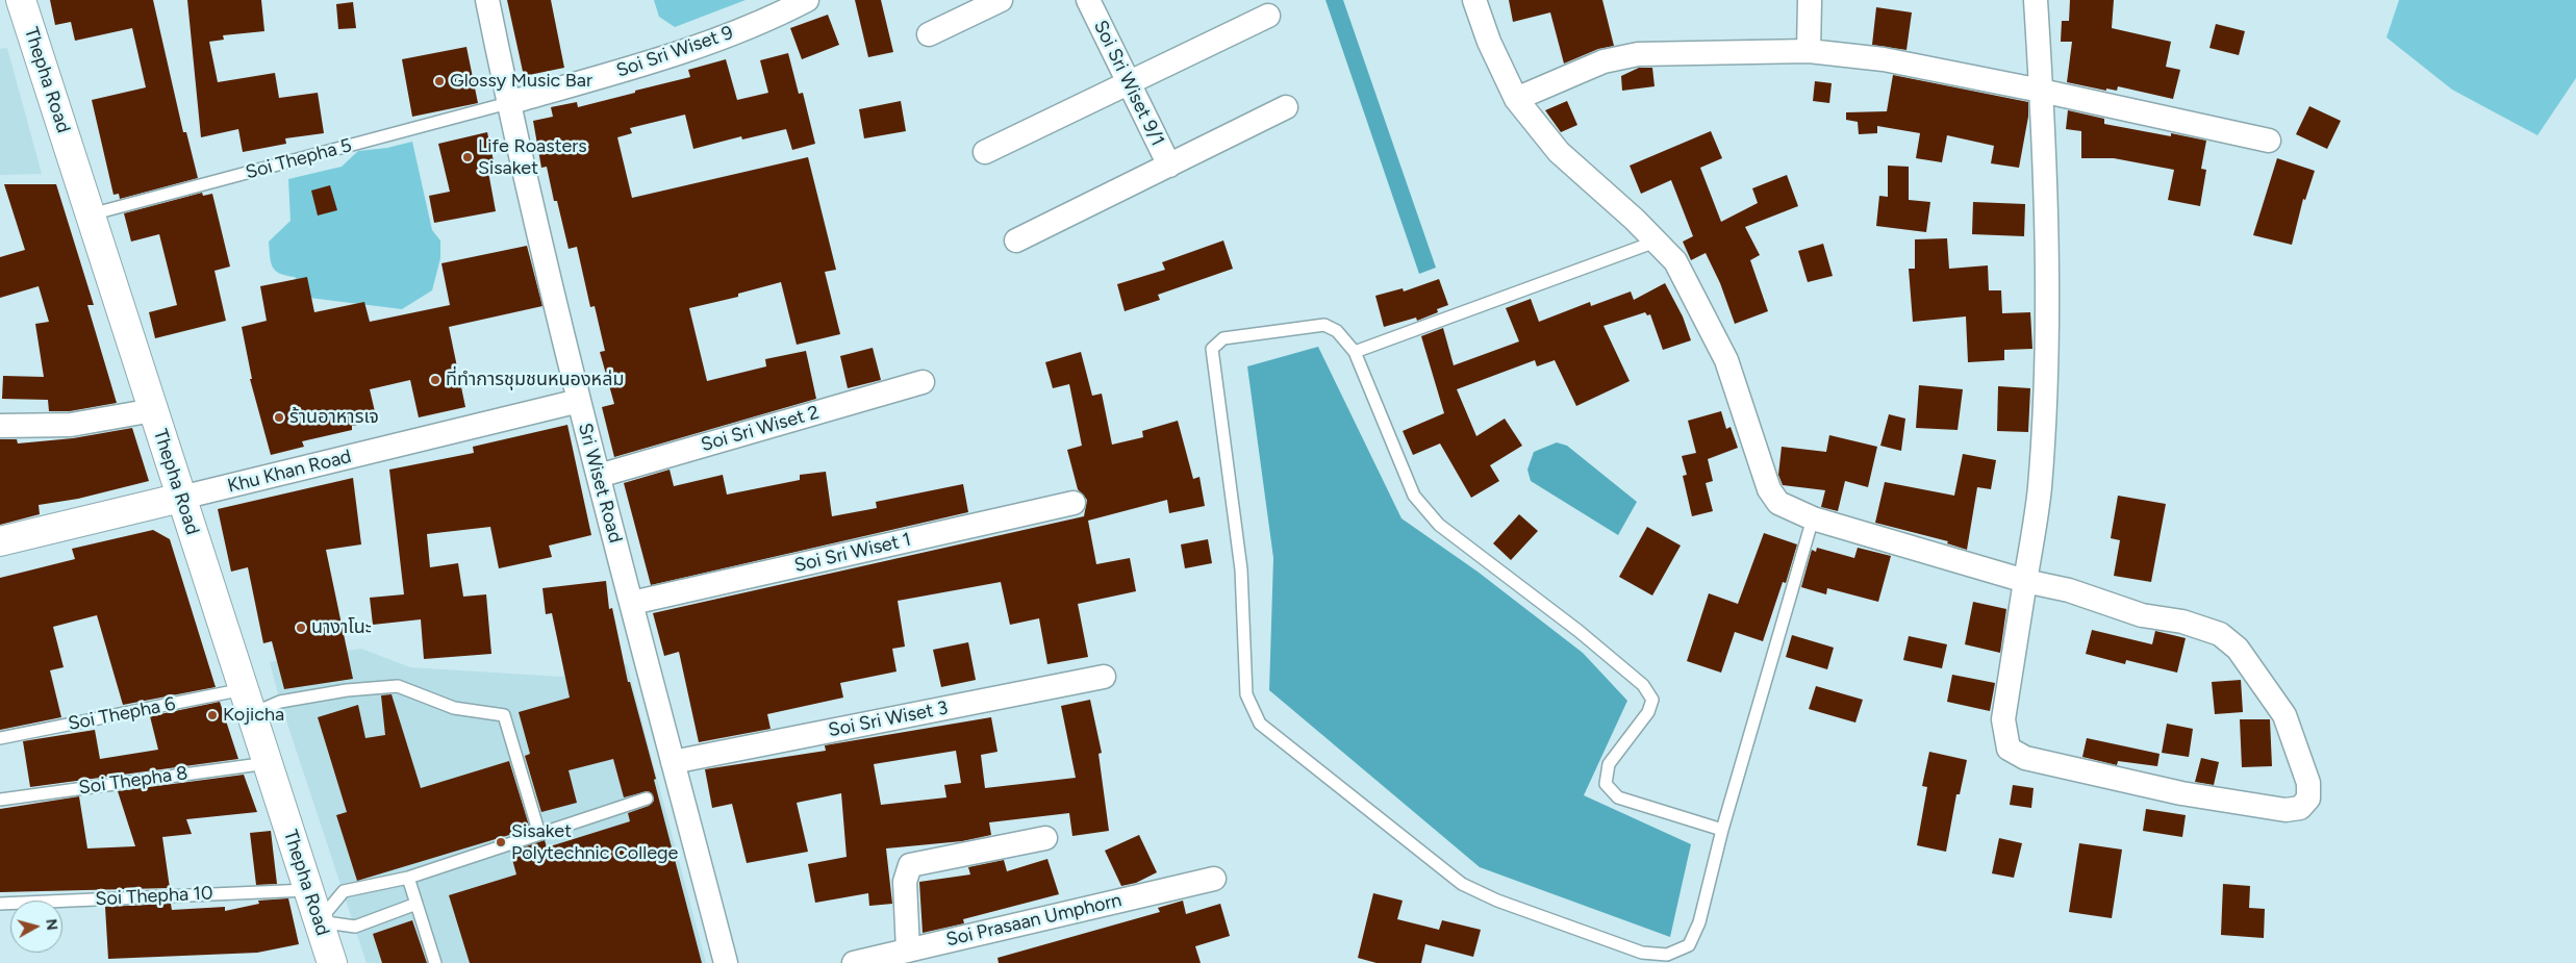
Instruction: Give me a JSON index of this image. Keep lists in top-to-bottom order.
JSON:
{
  "streets": {
    "main road": ["Thepha Road", "Khu Khan Road"],
    "street": [
      "Soi Sri Wiset 9",
      "Soi Sri Wiset 9/1",
      "Soi Sri Wiset 2",
      "Sri Wiset Road",
      "Soi Sri Wiset 1",
      "Soi Sri Wiset 3",
      "Soi Prasaan Umphorn"
    ],
    "lane": [
      "Soi Thepha 5",
      "Soi Thepha 6",
      "Soi Thepha 8",
      "Soi Thepha 10"
    ]
  },
  "crossings": [
    ["Soi Sri Wiset 9", "Soi Thepha 5"],
    ["Soi Sri Wiset 9", "Sri Wiset Road"],
    ["Thepha Road", "Soi Thepha 5"],
    ["Thepha Road", "Khu Khan Road"],
    ["Thepha Road", "Soi Thepha 6"],
    ["Thepha Road", "Soi Thepha 8"],
    ["Thepha Road", "Soi Thepha 10"],
    ["Soi Thepha 5", "Sri Wiset Road"],
    ["Soi Sri Wiset 2", "Sri Wiset Road"],
    ["Khu Khan Road", "Sri Wiset Road"],
    ["Sri Wiset Road", "Soi Sri Wiset 1"],
    ["Sri Wiset Road", "Soi Sri Wiset 3"]
  ],
  "places": [
    "Glossy Music Bar",
    "Life Roasters Sisaket",
    "ที่ทำการชุมชนหนองหล่ม",
    "ร้านอาหารเจ",
    "นางาโนะ",
    "Kojicha",
    "Sisaket Polytechnic College"
  ],
  "north": "right"
}
